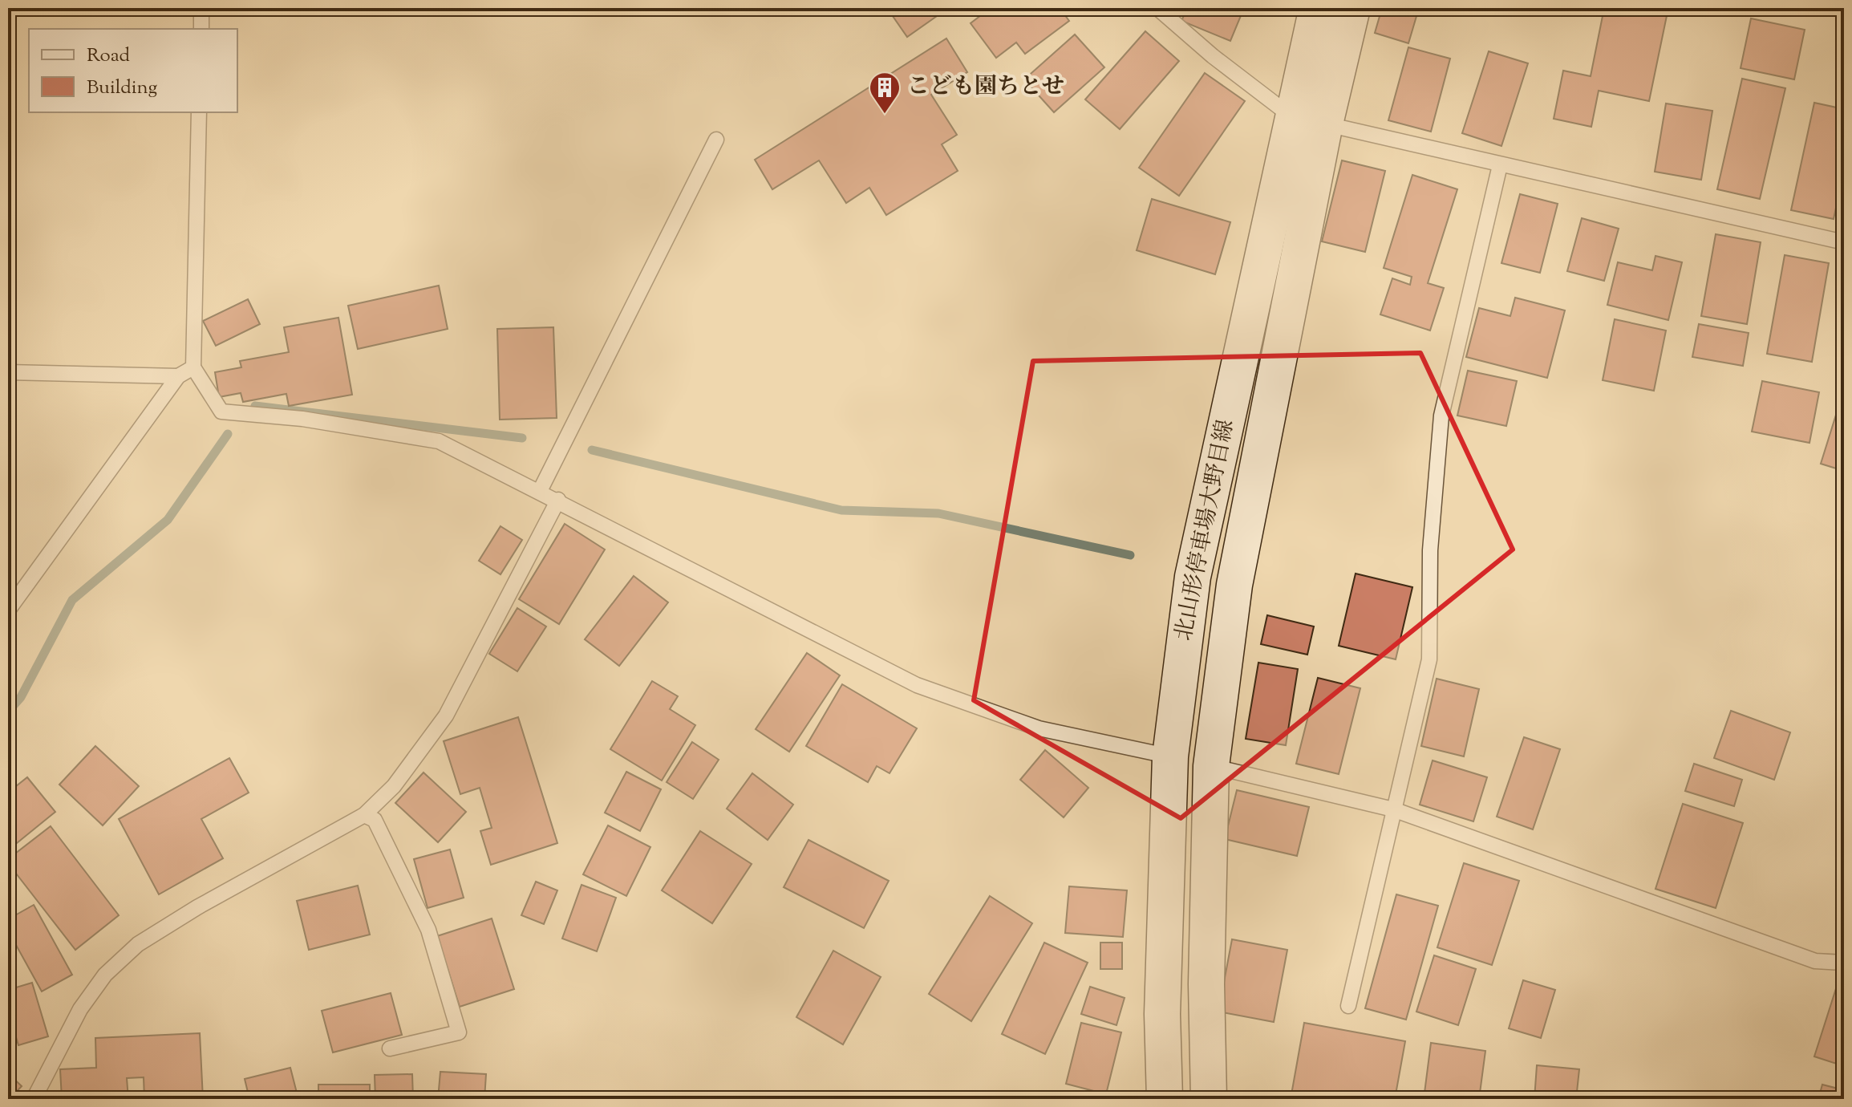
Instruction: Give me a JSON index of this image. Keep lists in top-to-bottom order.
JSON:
{
  "streets": {
    "main road": ["北山形停車場大野目線"]
  },
  "places": {
    "building": ["こども園ちとせ"]
  },
  "legend": ["Road", "Building"]
}
